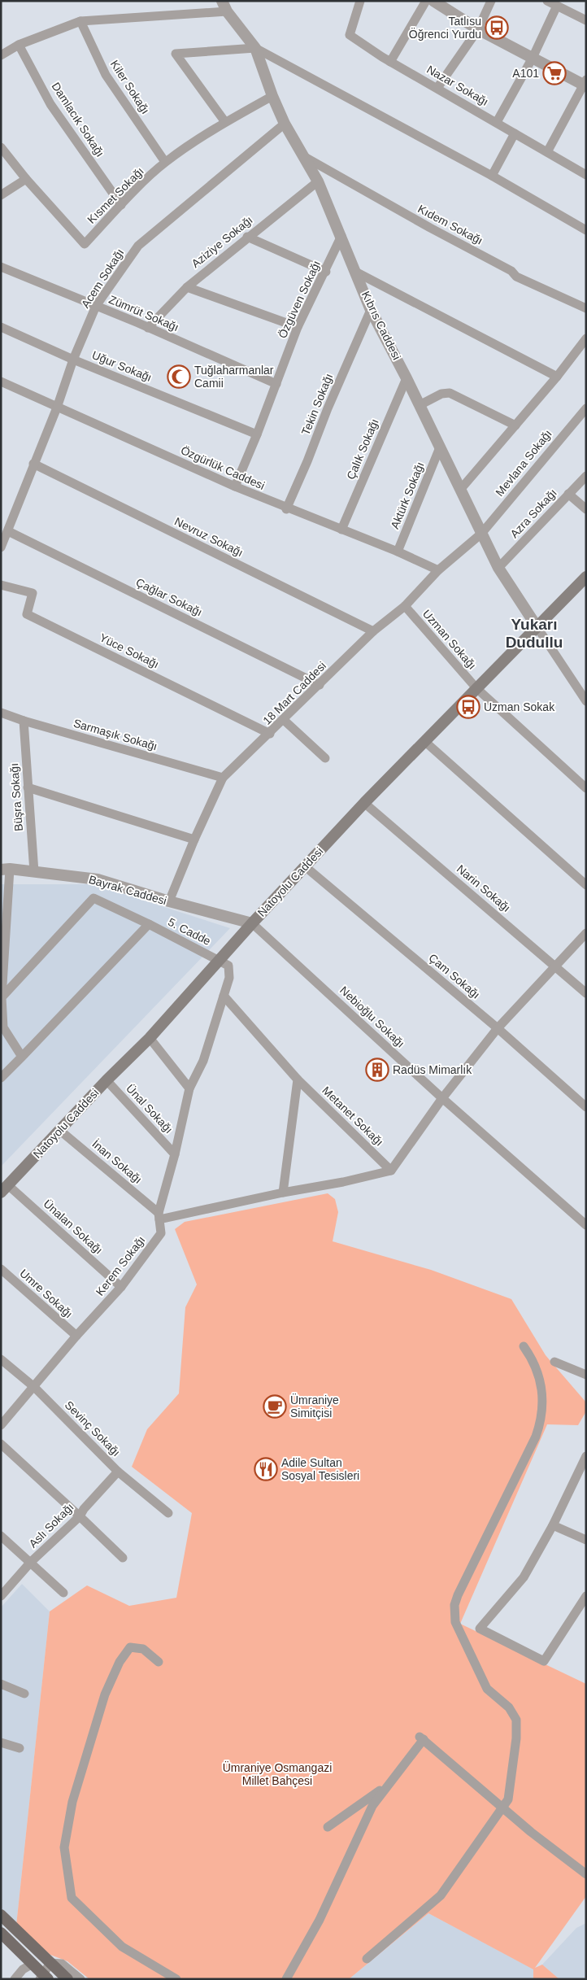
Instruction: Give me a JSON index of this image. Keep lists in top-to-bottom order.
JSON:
{
  "streets": {
    "main road": ["Natoyolu Caddesi"],
    "street": [
      "Nazar Sokağı",
      "Kiler Sokağı",
      "Damlacık Sokağı",
      "Kısmet Sokağı",
      "Kıdem Sokağı",
      "Aziziye Sokağı",
      "Acem Sokağı",
      "Özgüven Sokağı",
      "Zümrüt Sokağı",
      "Kıbrıs Caddesi",
      "Uğur Sokağı",
      "Tekin Sokağı",
      "Çalık Sokağı",
      "Mevlana Sokağı",
      "Özgürlük Caddesi",
      "Aktürk Sokağı",
      "Azra Sokağı",
      "Nevruz Sokağı",
      "Çağlar Sokağı",
      "Uzman Sokağı",
      "Yüce Sokağı",
      "18 Mart Caddesi",
      "Sarmaşık Sokağı",
      "Büşra Sokağı",
      "Narin Sokağı",
      "Bayrak Caddesi",
      "5. Cadde",
      "Çam Sokağı",
      "Nebioğlu Sokağı",
      "Ünal Sokağı",
      "Metanet Sokağı",
      "İnan Sokağı",
      "Ünalan Sokağı",
      "Kerem Sokağı",
      "Umre Sokağı",
      "Sevinç Sokağı",
      "Aslı Sokağı"
    ]
  },
  "crossings": [
    ["Kiler Sokağı", "Kısmet Sokağı"],
    ["Damlacık Sokağı", "Kısmet Sokağı"],
    ["Kısmet Sokağı", "Kıbrıs Caddesi"],
    ["Kıdem Sokağı", "Kıbrıs Caddesi"],
    ["Aziziye Sokağı", "Zümrüt Sokağı"],
    ["Aziziye Sokağı", "Kıbrıs Caddesi"],
    ["Acem Sokağı", "Zümrüt Sokağı"],
    ["Acem Sokağı", "Kıbrıs Caddesi"],
    ["Acem Sokağı", "Uğur Sokağı"],
    ["Acem Sokağı", "Özgürlük Caddesi"],
    ["Acem Sokağı", "Nevruz Sokağı"],
    ["Acem Sokağı", "Çağlar Sokağı"],
    ["Özgüven Sokağı", "Zümrüt Sokağı"],
    ["Özgüven Sokağı", "Kıbrıs Caddesi"],
    ["Özgüven Sokağı", "Uğur Sokağı"],
    ["Özgüven Sokağı", "Özgürlük Caddesi"],
    ["Kıbrıs Caddesi", "Tekin Sokağı"],
    ["Kıbrıs Caddesi", "Çalık Sokağı"],
    ["Kıbrıs Caddesi", "Mevlana Sokağı"],
    ["Kıbrıs Caddesi", "Aktürk Sokağı"],
    ["Kıbrıs Caddesi", "Azra Sokağı"],
    ["Kıbrıs Caddesi", "18 Mart Caddesi"],
    ["Kıbrıs Caddesi", "Natoyolu Caddesi"],
    ["Tekin Sokağı", "Özgürlük Caddesi"],
    ["Çalık Sokağı", "Özgürlük Caddesi"],
    ["Mevlana Sokağı", "18 Mart Caddesi"],
    ["Özgürlük Caddesi", "Aktürk Sokağı"],
    ["Özgürlük Caddesi", "18 Mart Caddesi"],
    ["Nevruz Sokağı", "18 Mart Caddesi"],
    ["Çağlar Sokağı", "18 Mart Caddesi"],
    ["Uzman Sokağı", "18 Mart Caddesi"],
    ["Uzman Sokağı", "Natoyolu Caddesi"],
    ["Yüce Sokağı", "18 Mart Caddesi"],
    ["18 Mart Caddesi", "Sarmaşık Sokağı"],
    ["18 Mart Caddesi", "Bayrak Caddesi"],
    ["Sarmaşık Sokağı", "Büşra Sokağı"],
    ["Büşra Sokağı", "Bayrak Caddesi"],
    ["Natoyolu Caddesi", "Narin Sokağı"],
    ["Natoyolu Caddesi", "Bayrak Caddesi"],
    ["Natoyolu Caddesi", "5. Cadde"],
    ["Natoyolu Caddesi", "Çam Sokağı"],
    ["Natoyolu Caddesi", "Nebioğlu Sokağı"],
    ["Natoyolu Caddesi", "Ünal Sokağı"],
    ["Natoyolu Caddesi", "İnan Sokağı"],
    ["Natoyolu Caddesi", "Ünalan Sokağı"],
    ["Natoyolu Caddesi", "Kerem Sokağı"],
    ["Bayrak Caddesi", "Nebioğlu Sokağı"],
    ["5. Cadde", "Kerem Sokağı"],
    ["Ünal Sokağı", "Kerem Sokağı"],
    ["Metanet Sokağı", "Kerem Sokağı"],
    ["İnan Sokağı", "Kerem Sokağı"],
    ["Ünalan Sokağı", "Kerem Sokağı"],
    ["Kerem Sokağı", "Umre Sokağı"],
    ["Kerem Sokağı", "Sevinç Sokağı"],
    ["Sevinç Sokağı", "Aslı Sokağı"]
  ],
  "districts": ["Yukarı Dudullu"],
  "parks": ["Ümraniye Osmangazi Millet Bahçesi"],
  "places": {
    "bus stop": ["Tatlısu Öğrenci Yurdu", "Uzman Sokak"],
    "supermarket": ["A101"],
    "mosque": ["Tuğlaharmanlar Camii"],
    "building": ["Radüs Mimarlık"],
    "cafe": ["Ümraniye Simitçisi"],
    "restaurant": ["Adile Sultan Sosyal Tesisleri"]
  }
}
